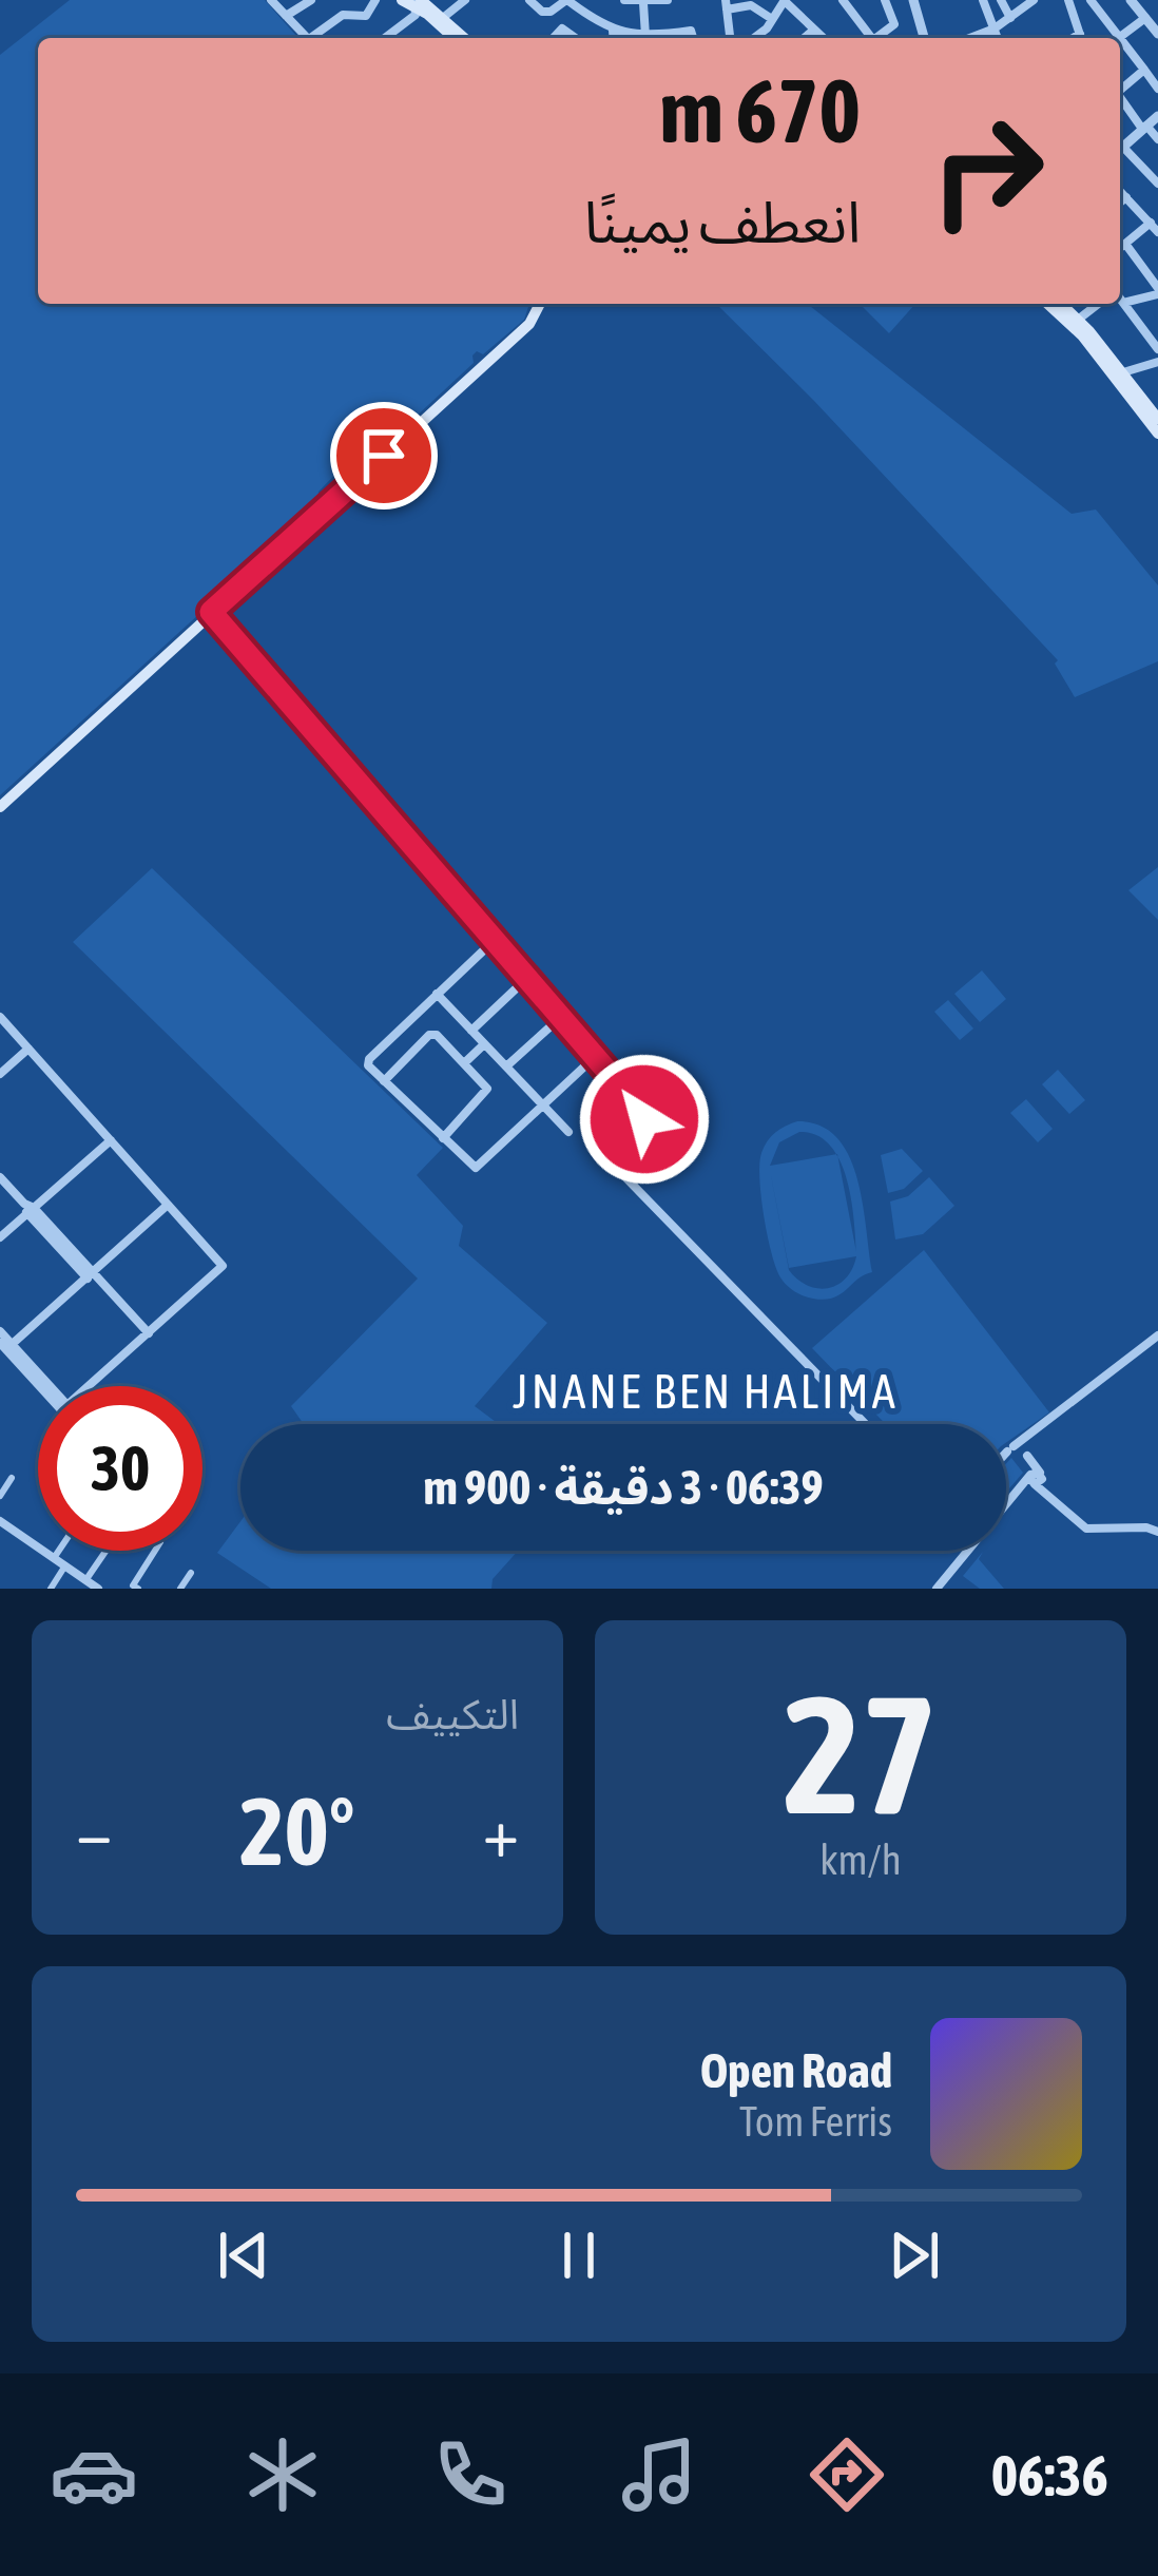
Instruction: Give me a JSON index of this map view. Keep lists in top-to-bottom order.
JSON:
{
  "districts": ["JNANE BEN HALIMA"],
  "page": {
    "turn": ["670 m", "انعطف يمينًا"],
    "limit": "30",
    "trip": "06:39 · 3 دقيقة · 900 m",
    "tile": [
      ["27", "km/h"],
      "التكييف"
    ],
    "heat": ["−", "20°", "+"],
    "song": ["Open Road", "Tom Ferris"],
    "tabs": "06:36"
  }
}
